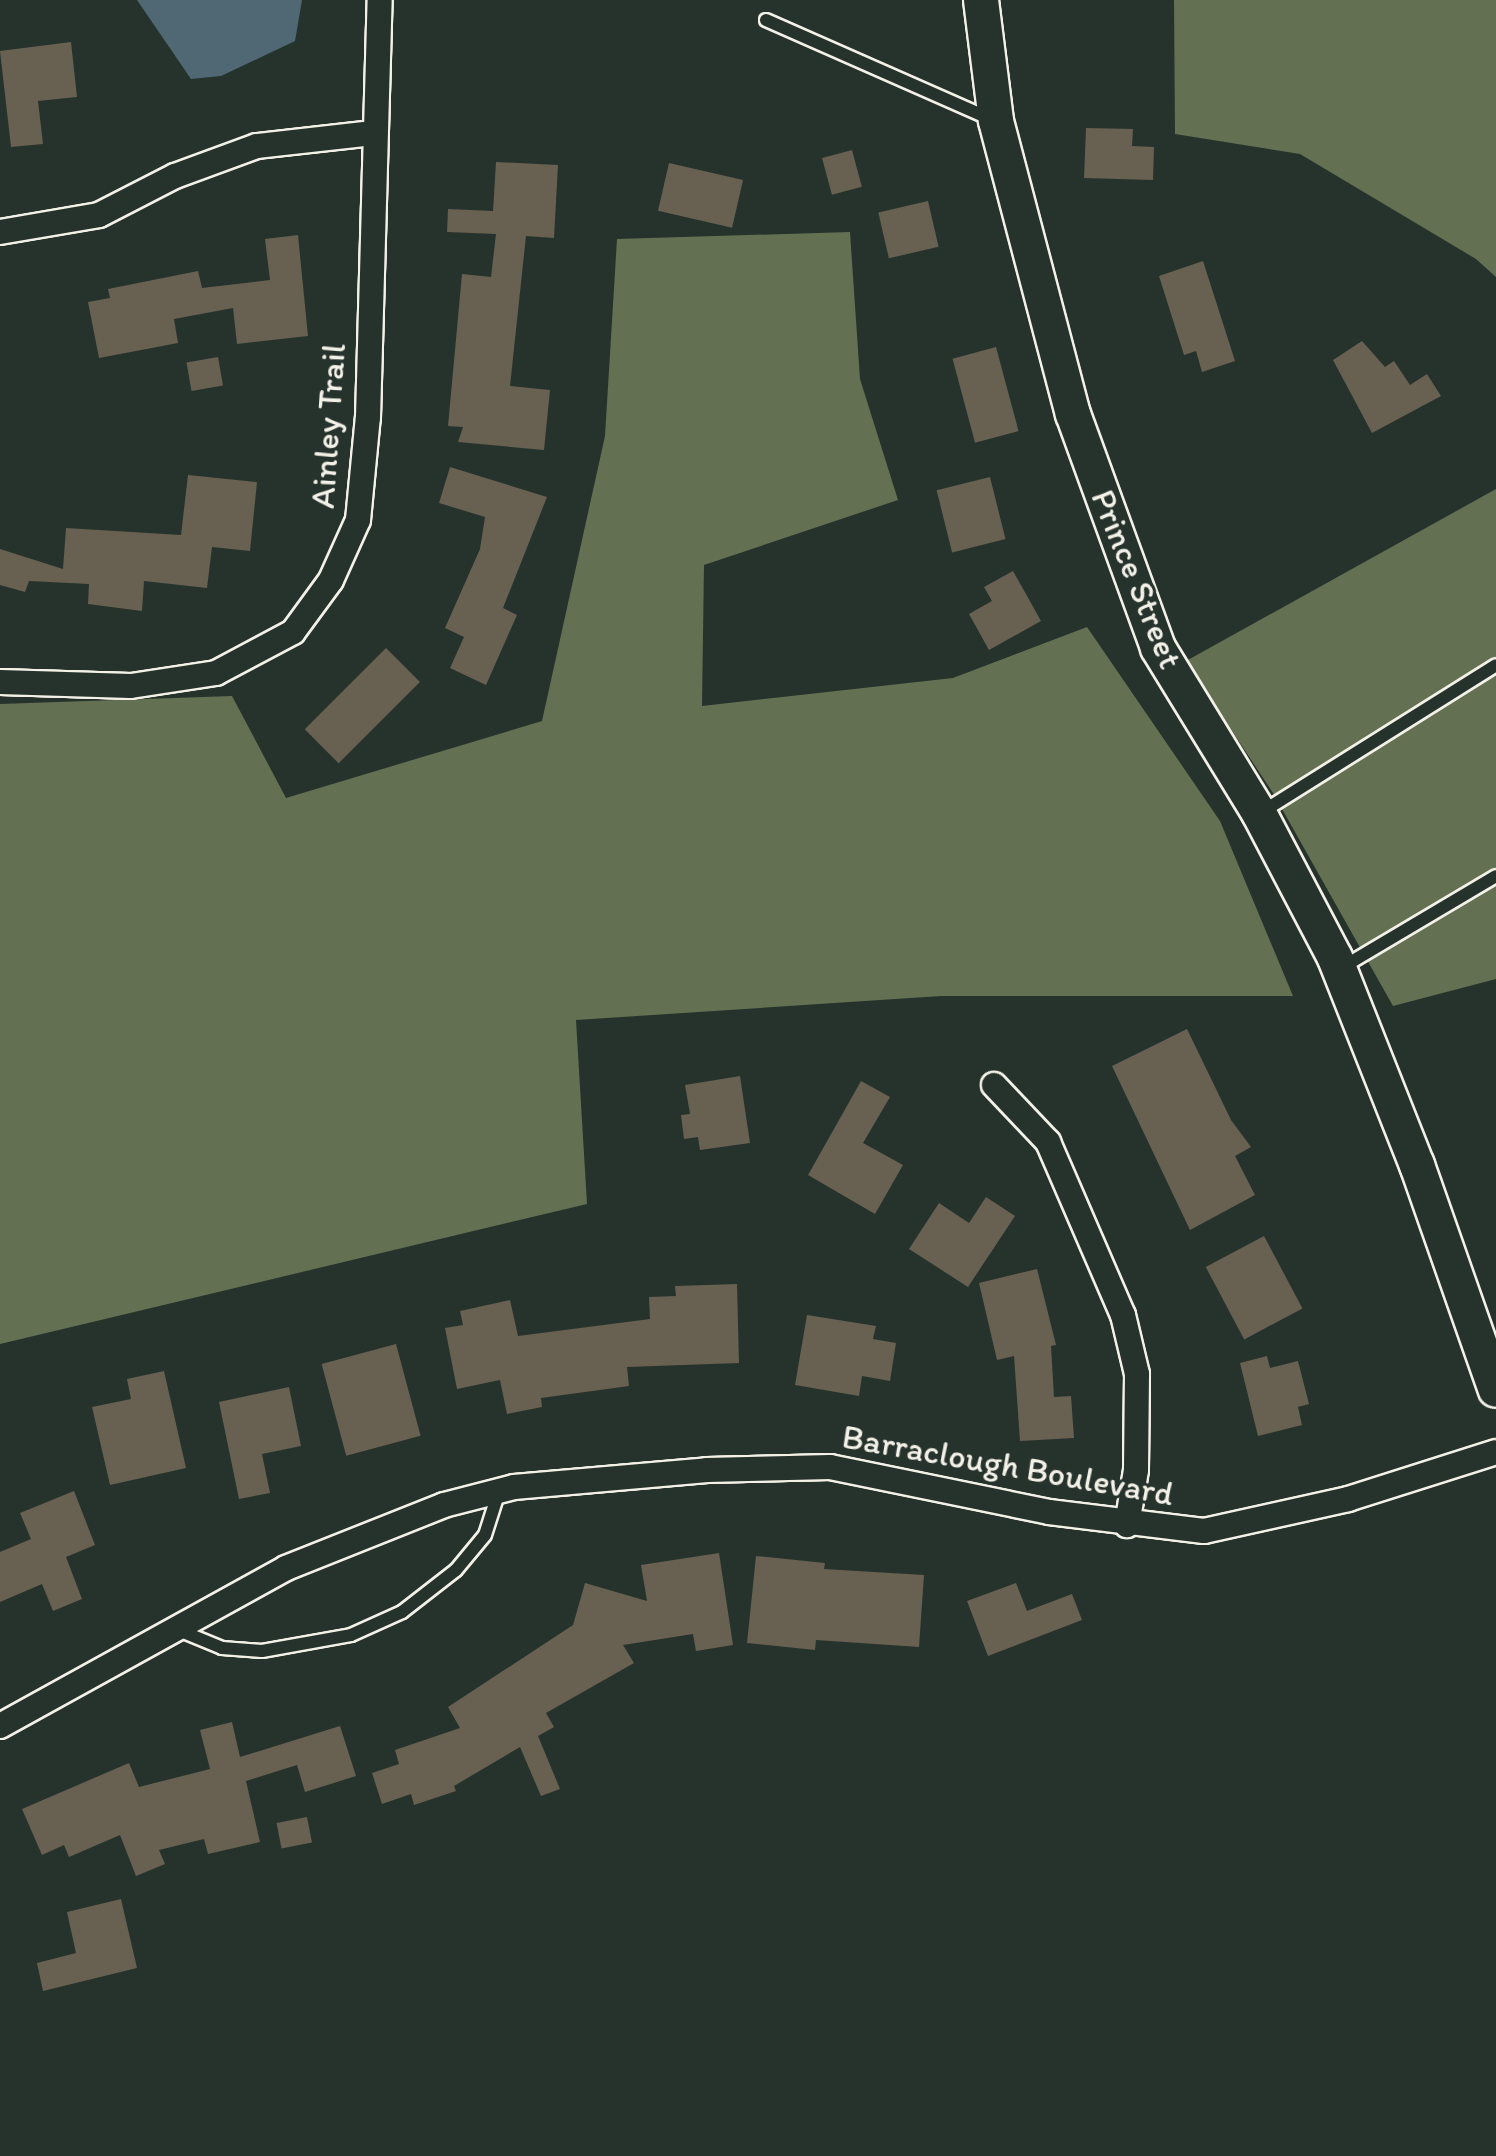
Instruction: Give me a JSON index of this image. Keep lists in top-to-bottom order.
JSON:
{
  "streets": {
    "street": ["Ainley Trail", "Prince Street", "Barraclough Boulevard"]
  }
}
